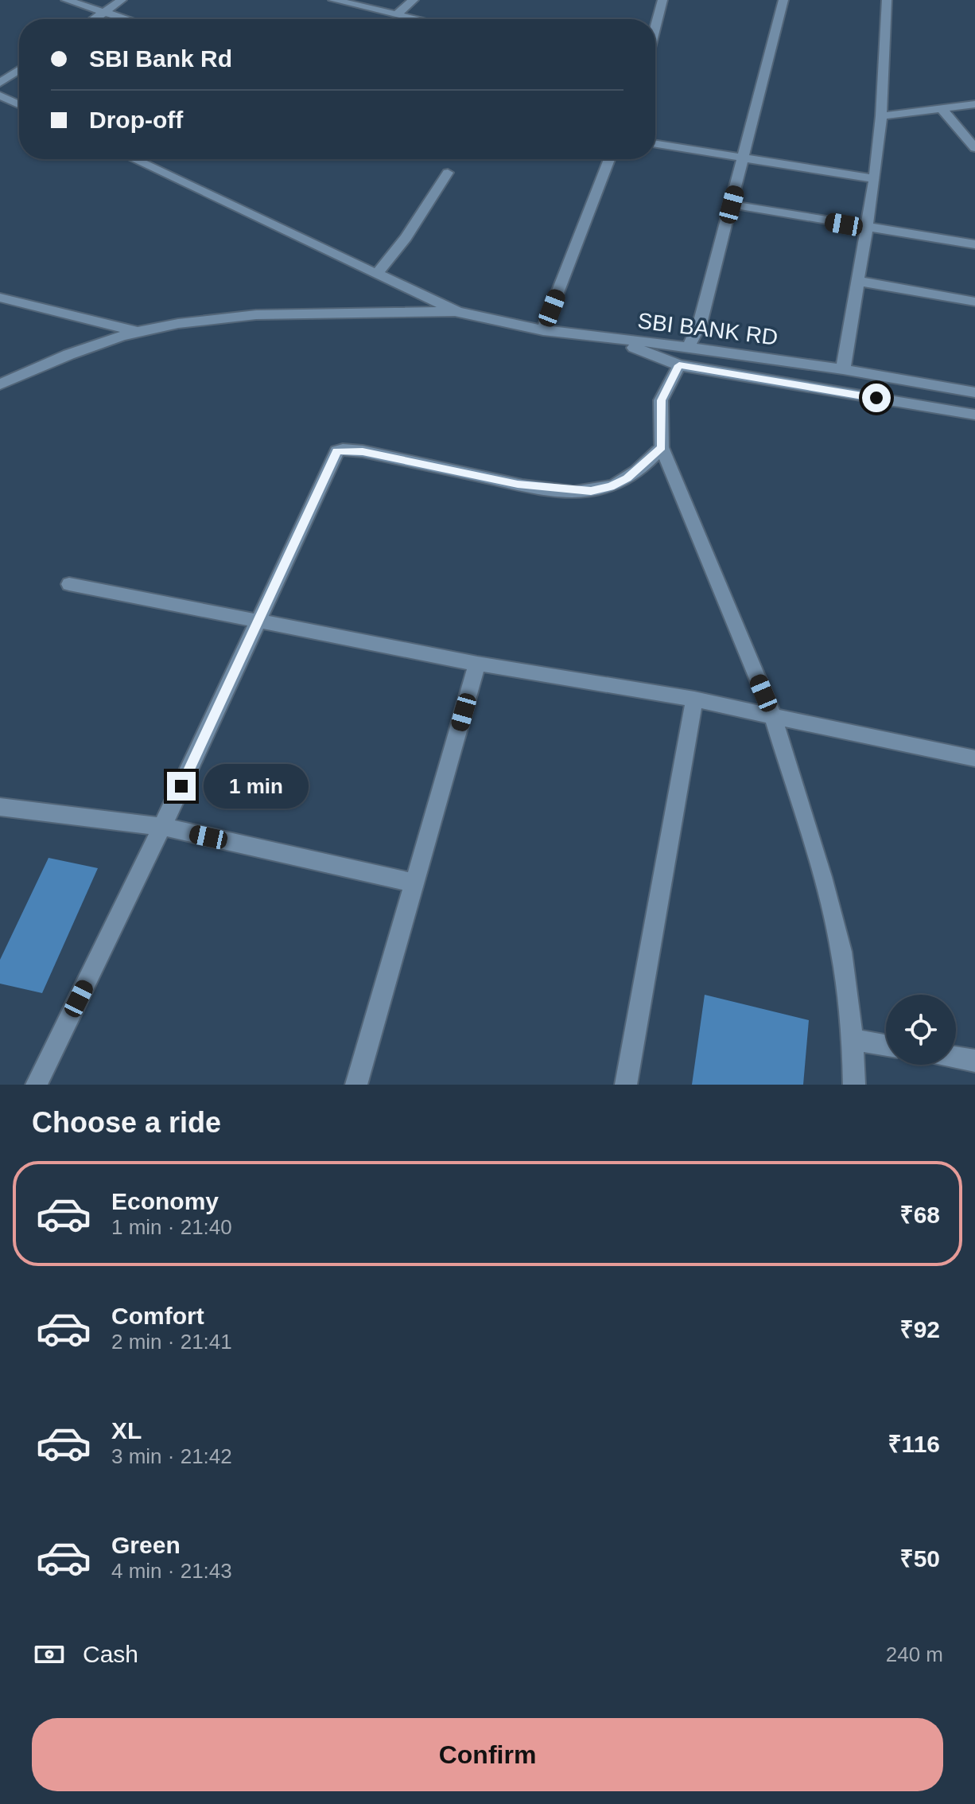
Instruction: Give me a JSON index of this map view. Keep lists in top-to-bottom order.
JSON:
{
  "streets": {
    "street": ["SBI BANK RD"]
  },
  "page": {
    "banner": ["SBI Bank Rd", "Drop-off"],
    "bubble": "1 min",
    "heading": "Choose a ride",
    "list": [
      {
        "name": "Economy",
        "note": "1 min · 21:40",
        "value": "₹68"
      },
      {
        "name": "Comfort",
        "note": "2 min · 21:41",
        "value": "₹92"
      },
      {
        "name": "XL",
        "note": "3 min · 21:42",
        "value": "₹116"
      },
      {
        "name": "Green",
        "note": "4 min · 21:43",
        "value": "₹50"
      }
    ],
    "pay": ["Cash", "240 m"],
    "buttons": "Confirm"
  }
}
